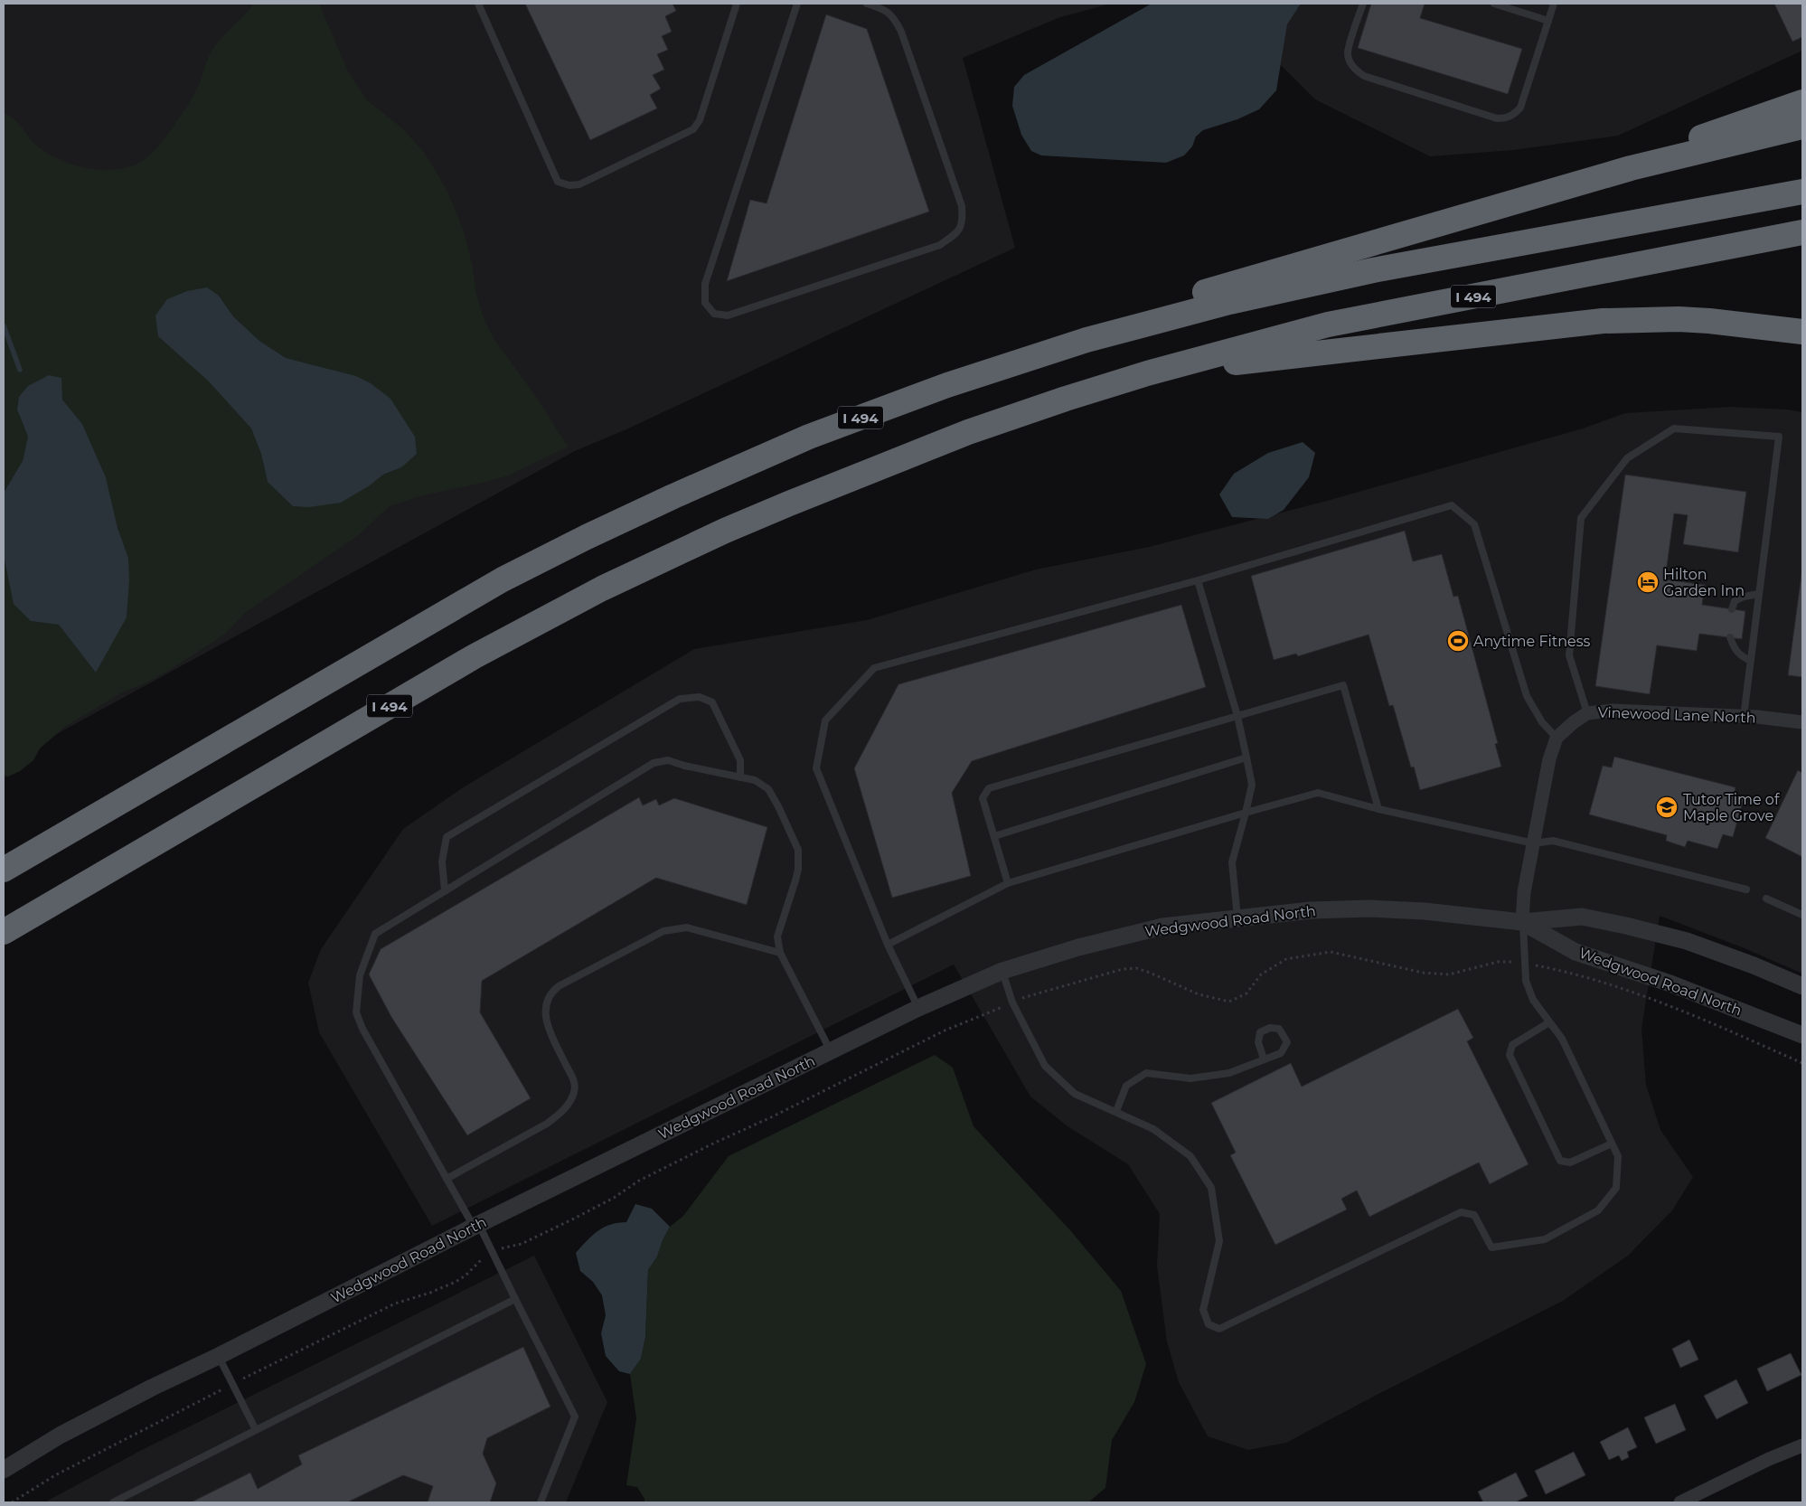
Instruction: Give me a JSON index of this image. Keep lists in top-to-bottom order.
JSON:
{
  "streets": {
    "highway": ["I 494"],
    "street": ["Vinewood Lane North", "Wedgwood Road North"]
  },
  "crossings": [
    ["Vinewood Lane North", "Wedgwood Road North"]
  ],
  "places": {
    "hotel": ["Hilton Garden Inn"],
    "sports": ["Anytime Fitness"],
    "school or university": ["Tutor Time of Maple Grove"]
  }
}
